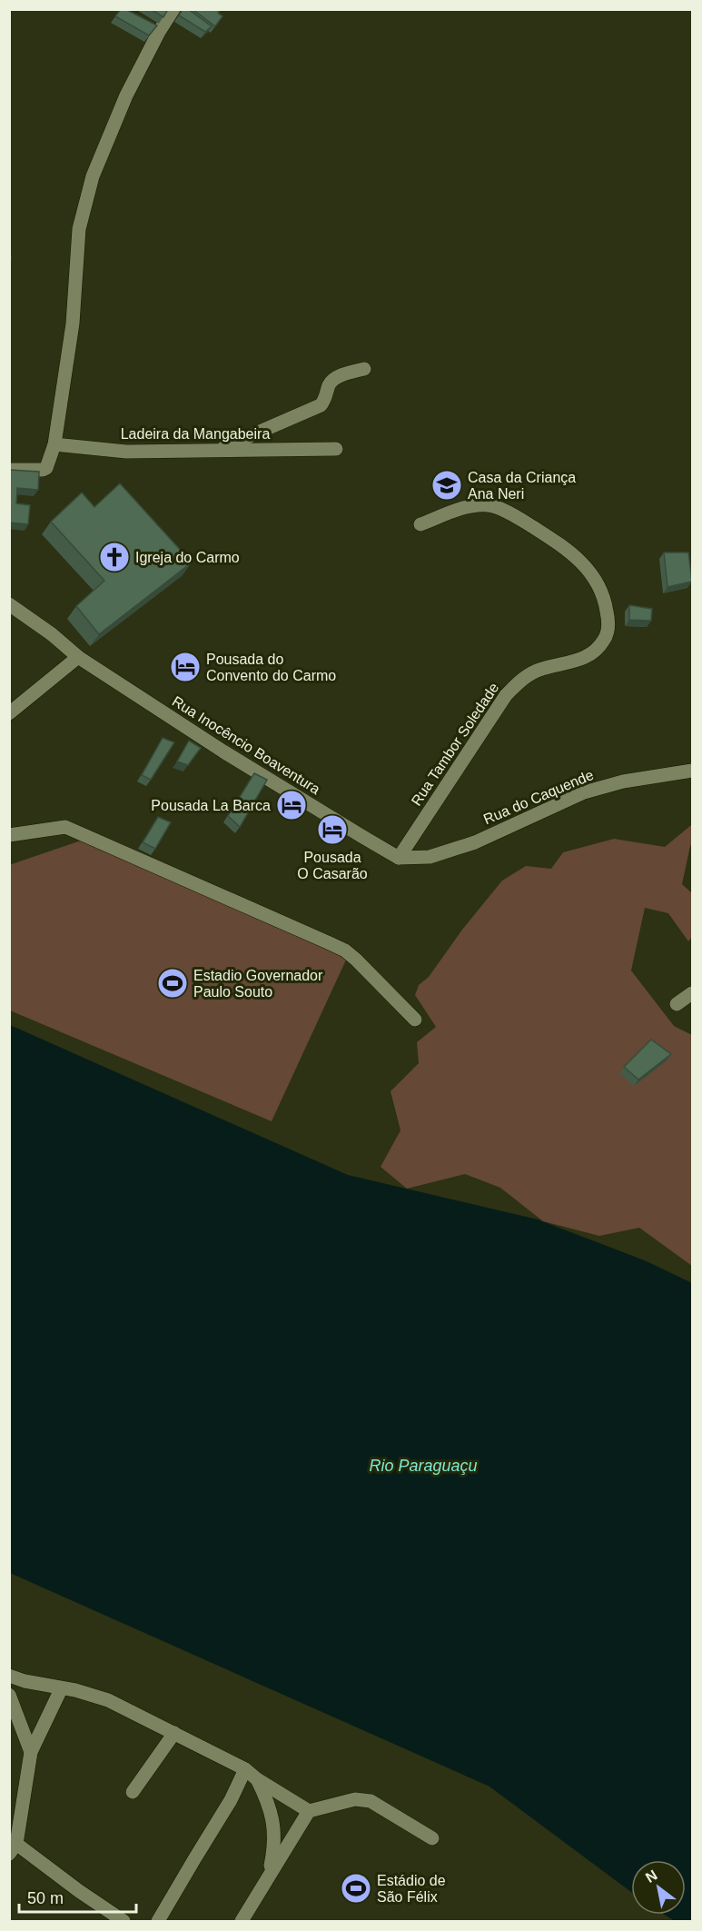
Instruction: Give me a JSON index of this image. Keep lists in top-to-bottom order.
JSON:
{
  "streets": {
    "street": [
      "Ladeira da Mangabeira",
      "Rua Tambor Soledade",
      "Rua Inocêncio Boaventura",
      "Rua do Caquende"
    ]
  },
  "crossings": [
    ["Rua Tambor Soledade", "Rua Inocêncio Boaventura"],
    ["Rua Tambor Soledade", "Rua do Caquende"],
    ["Rua Inocêncio Boaventura", "Rua do Caquende"]
  ],
  "water": ["Rio Paraguaçu"],
  "places": {
    "school or university": ["Casa da Criança Ana Neri"],
    "church": ["Igreja do Carmo"],
    "hotel": ["Pousada do Convento do Carmo", "Pousada La Barca", "Pousada O Casarão"],
    "sports": ["Estadio Governador Paulo Souto", "Estádio de São Félix"]
  },
  "scale_bar": "50 m",
  "north": "top left"
}
